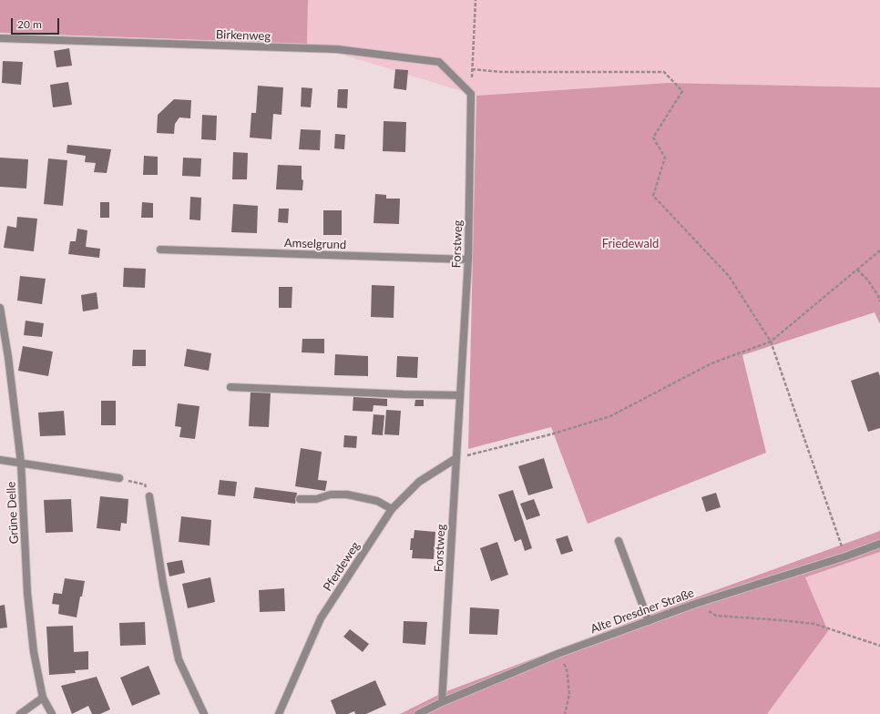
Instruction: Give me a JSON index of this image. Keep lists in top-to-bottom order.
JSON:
{
  "streets": {
    "street": [
      "Birkenweg",
      "Amselgrund",
      "Forstweg",
      "Grüne Delle",
      "Pferdeweg",
      "Alte Dresdner Straße"
    ]
  },
  "crossings": [
    ["Birkenweg", "Forstweg"],
    ["Amselgrund", "Forstweg"],
    ["Forstweg", "Pferdeweg"],
    ["Forstweg", "Alte Dresdner Straße"]
  ],
  "parks": ["Friedewald"],
  "scale_bar": "20 m"
}
